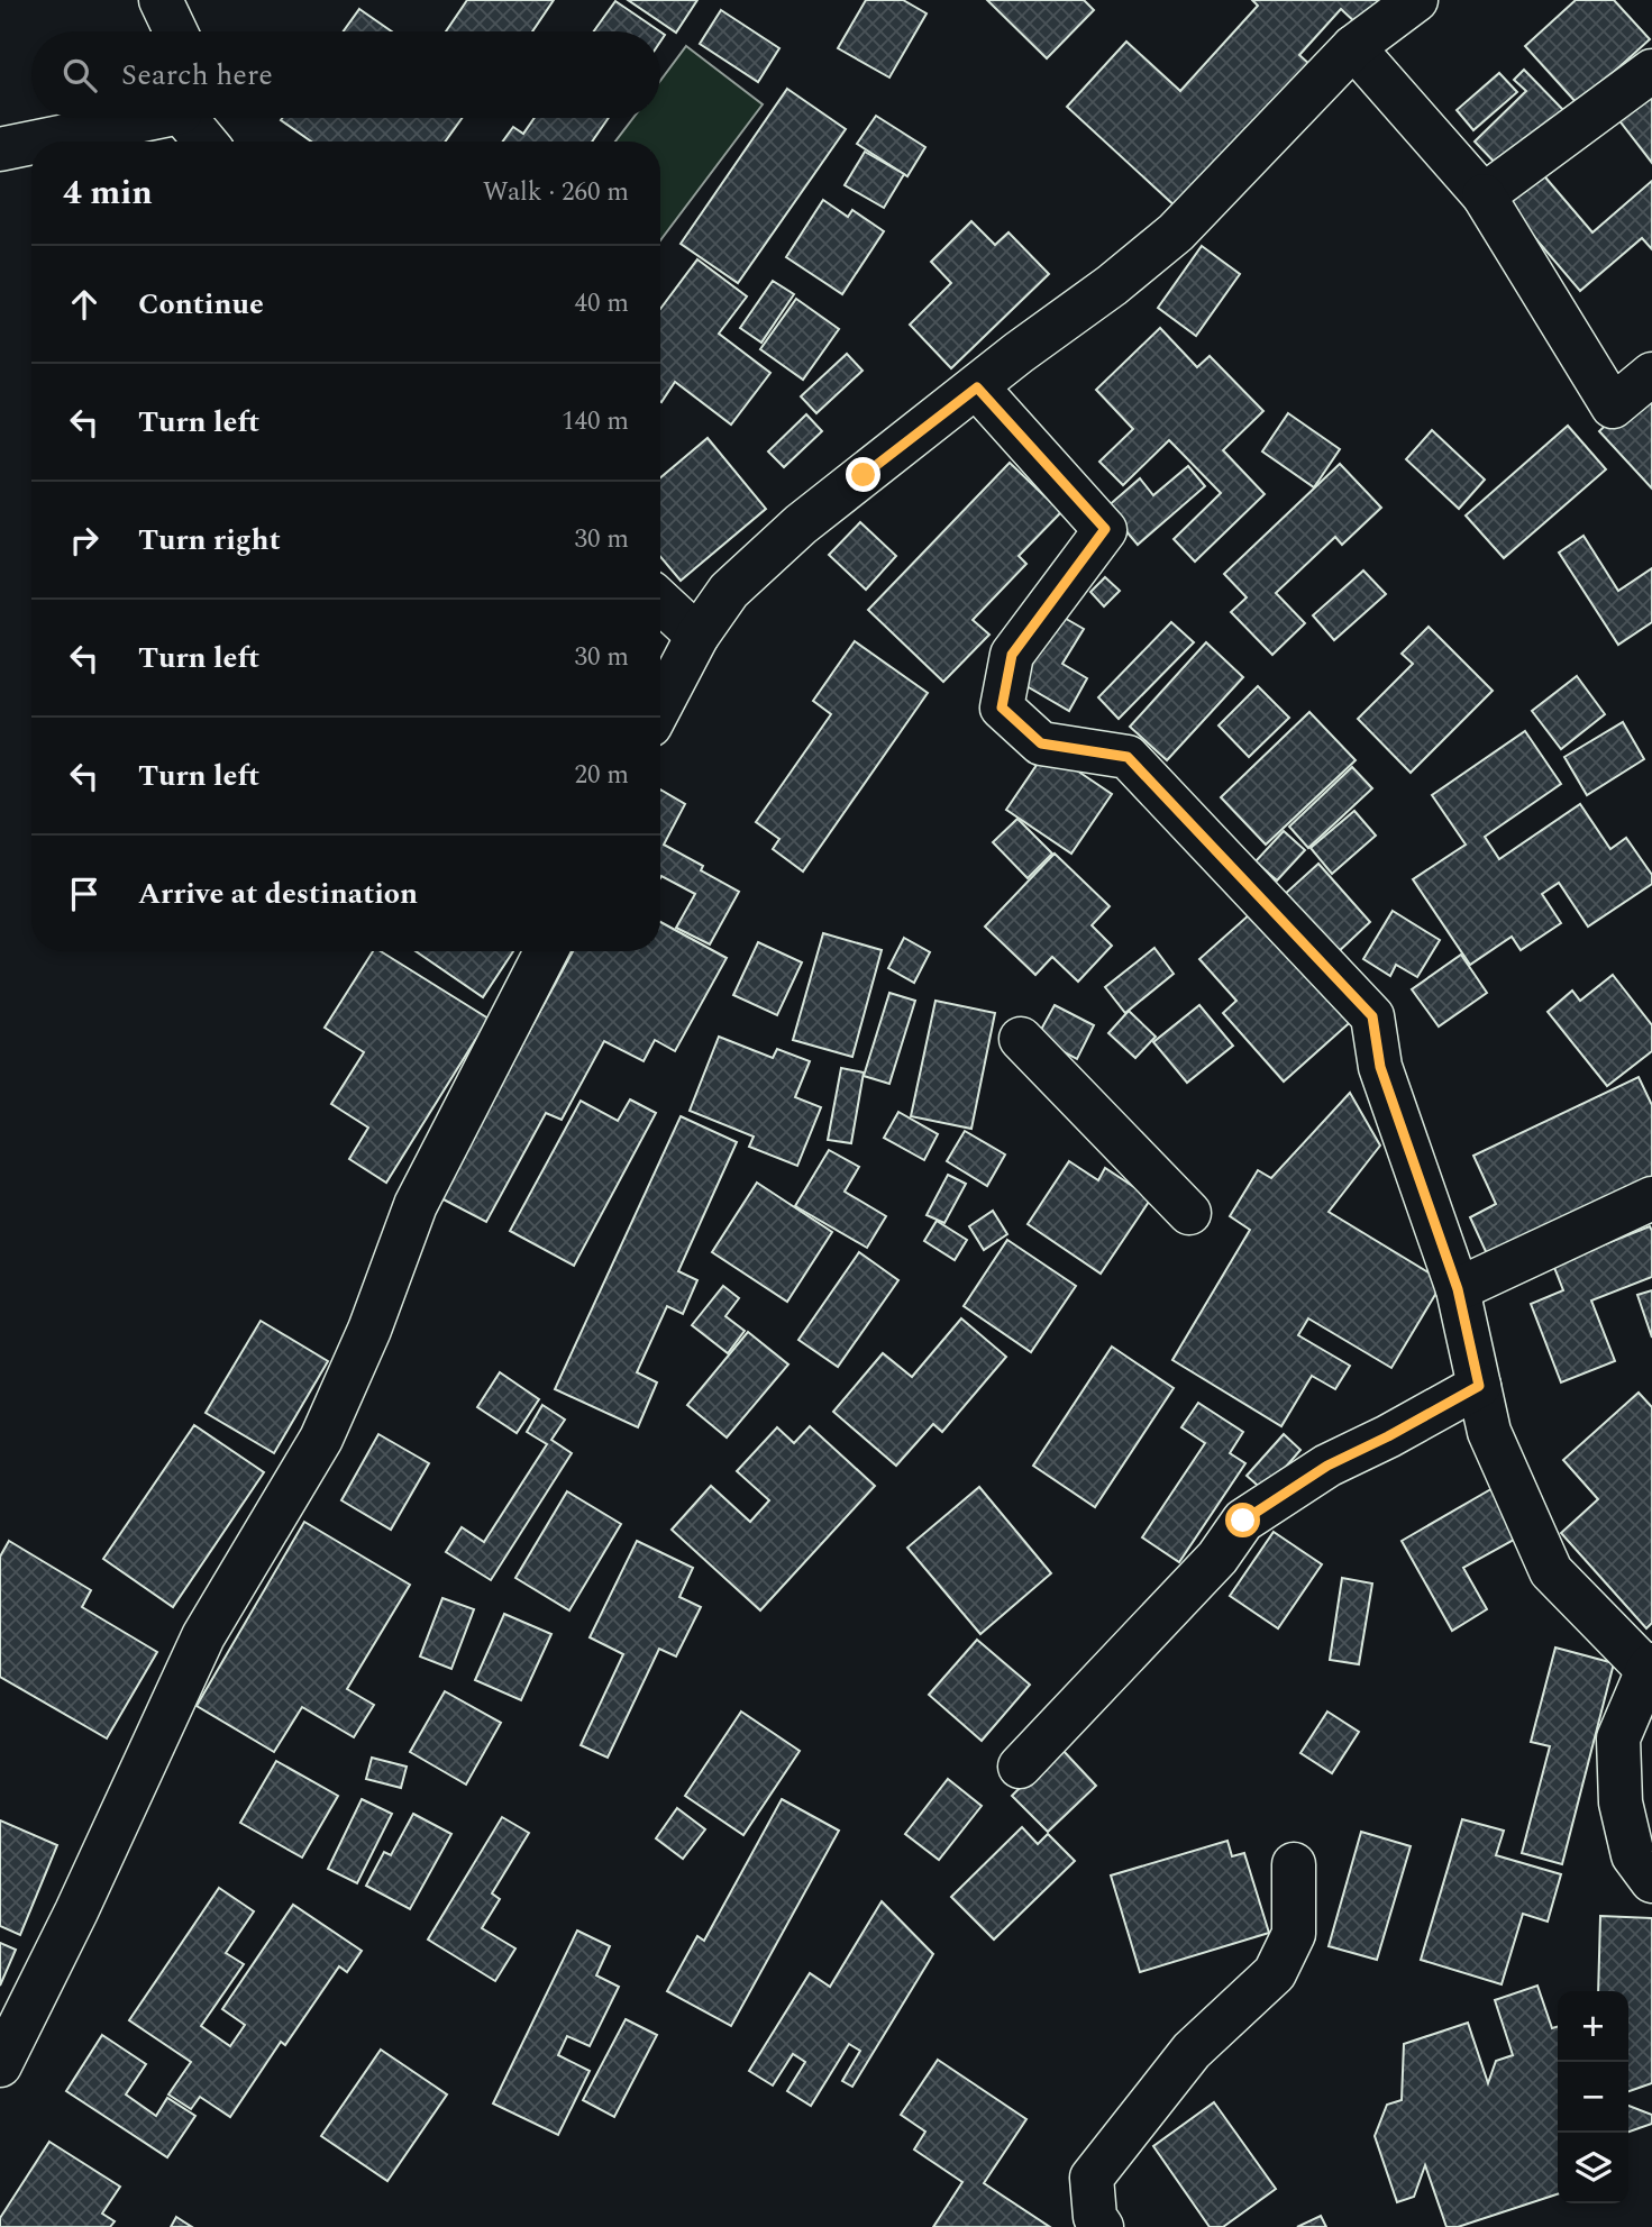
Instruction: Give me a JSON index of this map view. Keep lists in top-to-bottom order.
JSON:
{
  "page": {
    "search": "Search here",
    "heading": ["4 min", "Walk · 260 m"],
    "list": [
      ["Continue", "40 m"],
      ["Turn left", "140 m"],
      ["Turn right", "30 m"],
      ["Turn left", "30 m"],
      ["Turn left", "20 m"],
      "Arrive at destination"
    ],
    "map_buttons": ["+", "−"]
  }
}
